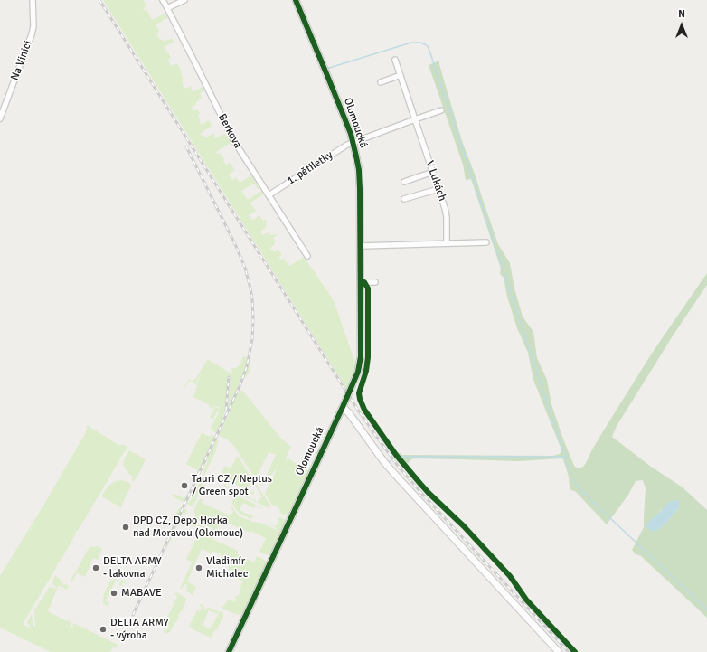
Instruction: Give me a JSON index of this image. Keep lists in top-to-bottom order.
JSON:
{
  "streets": {
    "street": [
      "Na Vinici",
      "Olomoucká",
      "Berkova",
      "1. pětiletky",
      "V Lukách"
    ]
  },
  "crossings": [
    ["Olomoucká", "1. pětiletky"],
    ["Berkova", "1. pětiletky"]
  ],
  "places": [
    "Tauri CZ / Neptus / Green spot",
    "DPD CZ, Depo Horka nad Moravou (Olomouc)",
    "DELTA ARMY - lakovna",
    "Vladimír Michalec",
    "MABAVE",
    "DELTA ARMY - výroba"
  ],
  "north": "top"
}
